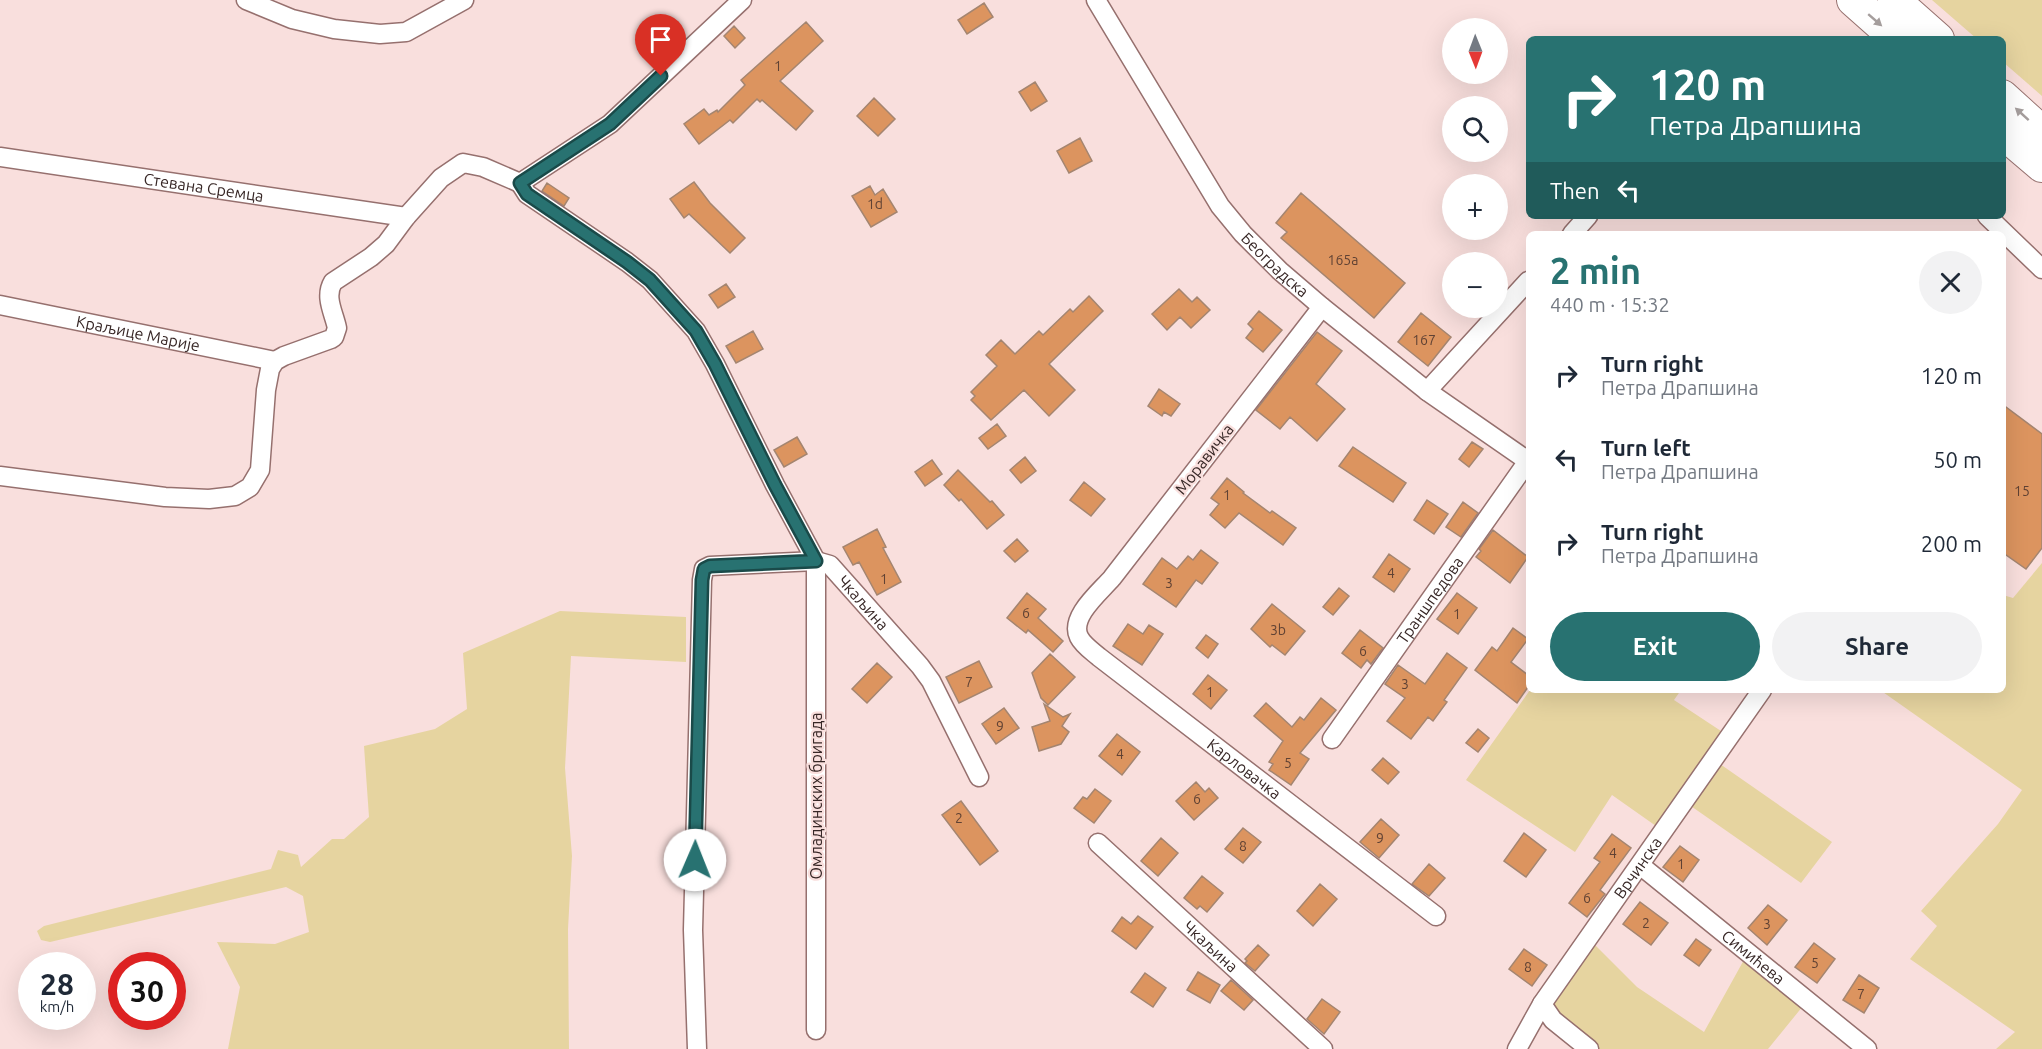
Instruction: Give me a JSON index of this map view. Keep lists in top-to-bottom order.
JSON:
{
  "streets": {
    "street": [
      "Стевана Сремца",
      "Београдска",
      "Краљице Марије",
      "Моравичка",
      "Траншпедова",
      "Чкаљина",
      "Карловачка",
      "Омладинских бригада",
      "Врчинска",
      "Симићева"
    ]
  },
  "crossings": [
    ["Београдска", "Моравичка"],
    ["Моравичка", "Карловачка"],
    ["Чкаљина", "Омладинских бригада"],
    ["Врчинска", "Симићева"]
  ],
  "house_numbers": [
    "1",
    "1d",
    "165a",
    "167",
    "15",
    "1",
    "4",
    "1",
    "3",
    "6",
    "1",
    "3b",
    "6",
    "7",
    "3",
    "1",
    "9",
    "4",
    "5",
    "6",
    "2",
    "9",
    "8",
    "4",
    "1",
    "6",
    "2",
    "3",
    "5",
    "8",
    "7"
  ],
  "north": "bottom",
  "page": {
    "map_buttons": ["+", "−"],
    "turn": ["120 m", "Петра Драпшина"],
    "then": "Then",
    "heading": ["2 min", "440 m · 15:32"],
    "list": [
      {
        "name": "Turn right",
        "note": "Петра Драпшина",
        "value": "120 m"
      },
      {
        "name": "Turn left",
        "note": "Петра Драпшина",
        "value": "50 m"
      },
      {
        "name": "Turn right",
        "note": "Петра Драпшина",
        "value": "200 m"
      }
    ],
    "buttons": ["Exit", "Share"],
    "speed": "28 km/h",
    "limit": "30"
  }
}
